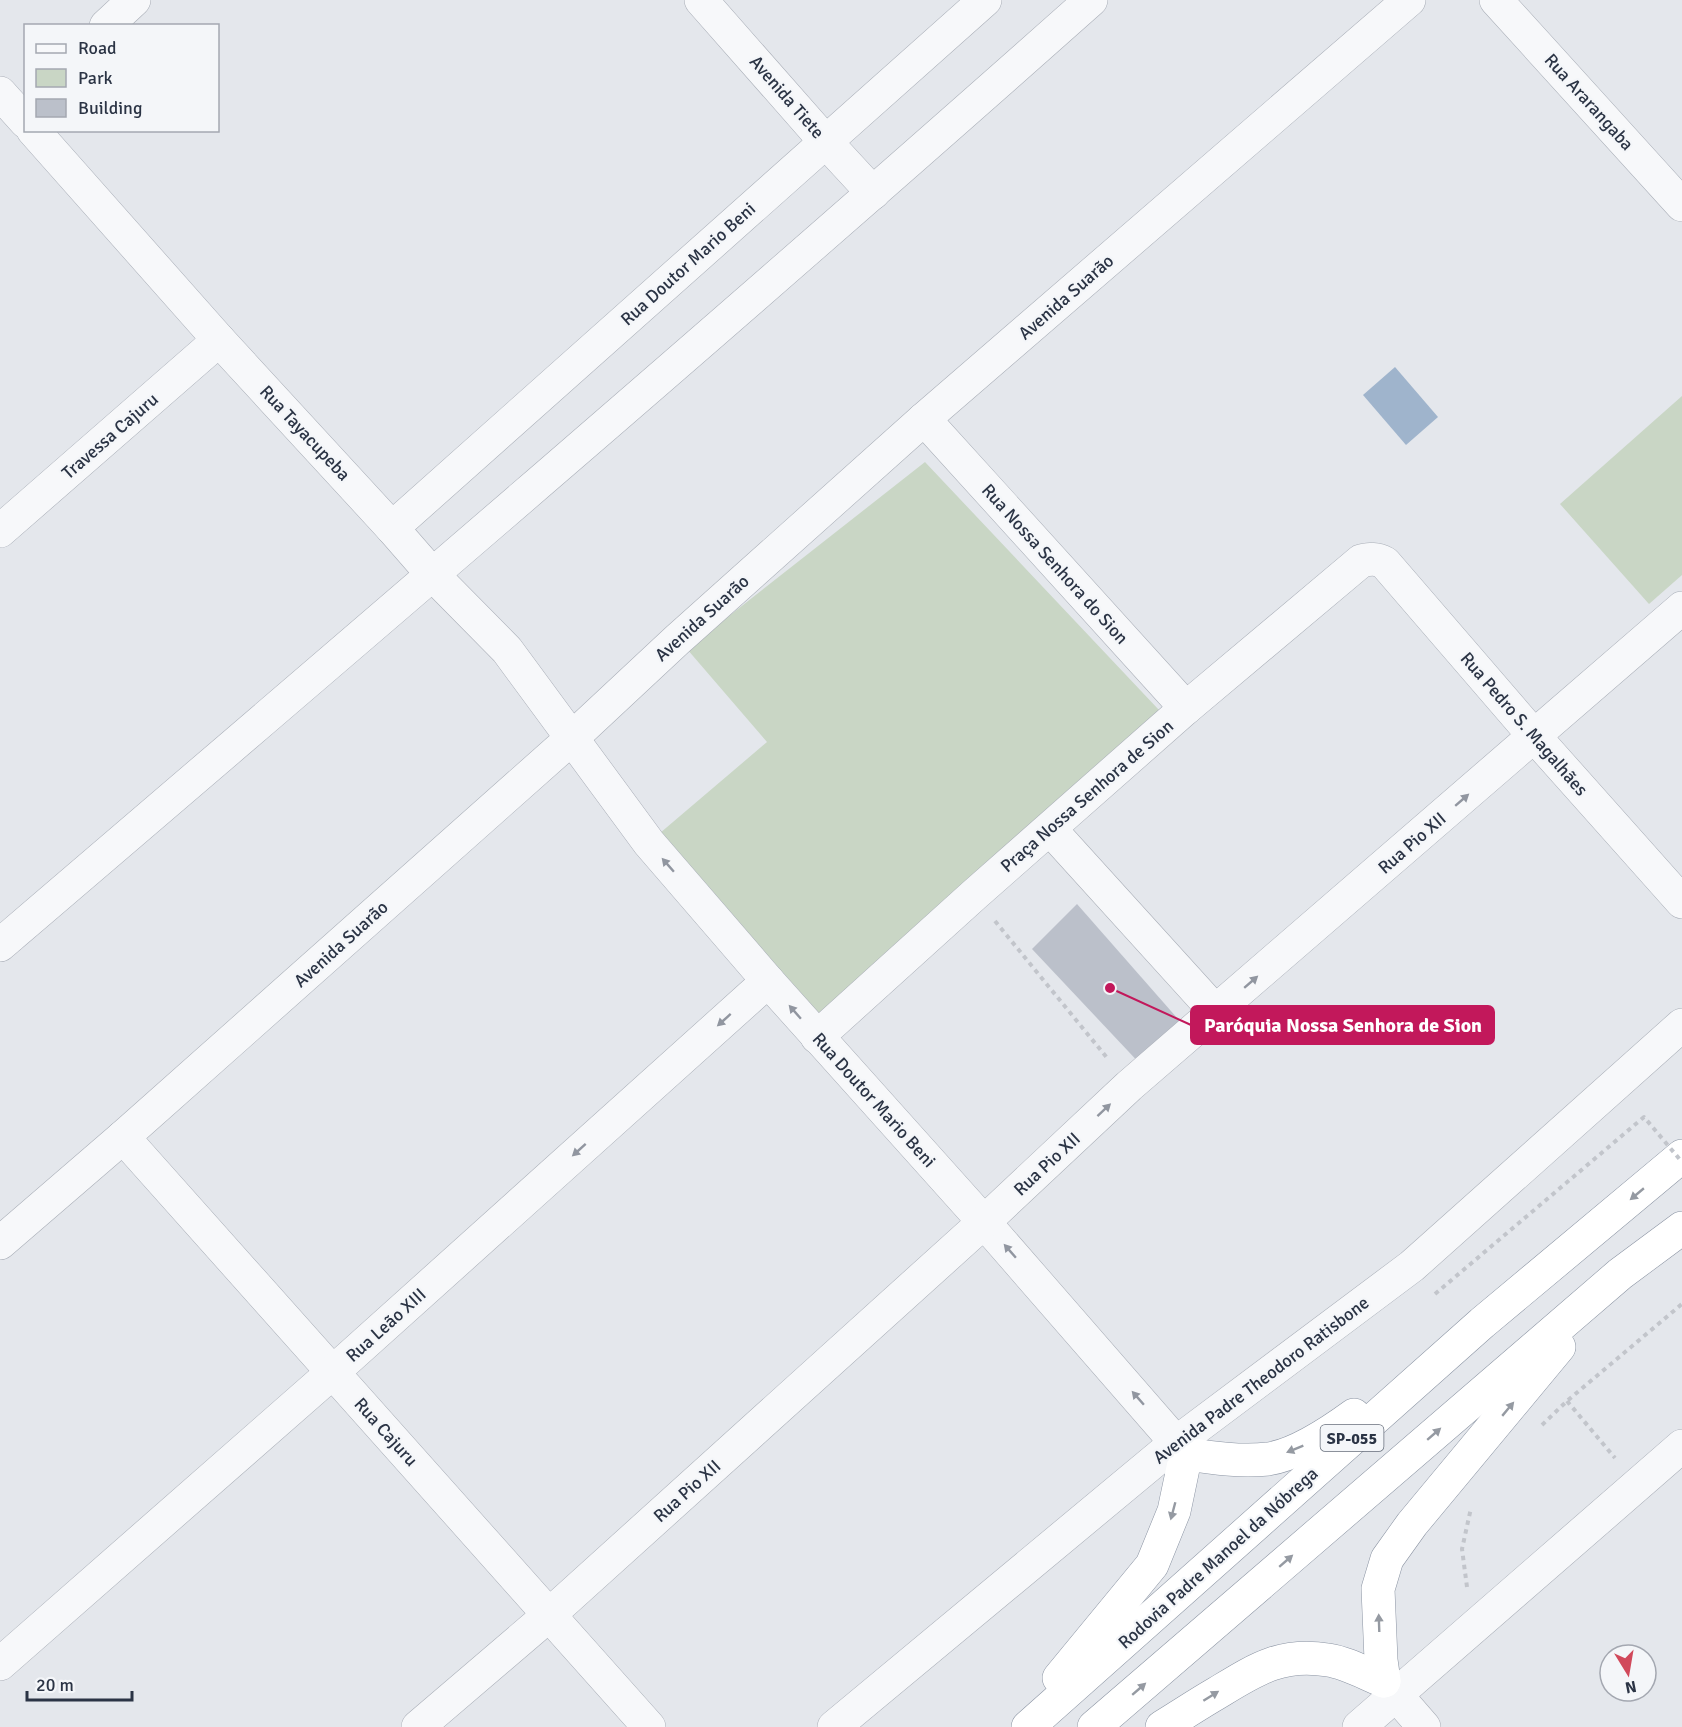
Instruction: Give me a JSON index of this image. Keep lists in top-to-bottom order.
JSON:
{
  "streets": {
    "highway": ["SP-055", "Rodovia Padre Manoel da Nóbrega"],
    "street": [
      "Avenida Tiete",
      "Rua Ararangaba",
      "Rua Doutor Mario Beni",
      "Avenida Suarão",
      "Rua Tayacupeba",
      "Travessa Cajuru",
      "Rua Nossa Senhora do Sion",
      "Rua Pedro S. Magalhães",
      "Praça Nossa Senhora de Sion",
      "Rua Pio XII",
      "Rua Leão XIII",
      "Avenida Padre Theodoro Ratisbone",
      "Rua Cajuru"
    ]
  },
  "crossings": [
    ["Avenida Tiete", "Rua Doutor Mario Beni"],
    ["Rua Doutor Mario Beni", "Avenida Suarão"],
    ["Rua Doutor Mario Beni", "Rua Tayacupeba"],
    ["Rua Doutor Mario Beni", "Praça Nossa Senhora de Sion"],
    ["Rua Doutor Mario Beni", "Rua Pio XII"],
    ["Rua Doutor Mario Beni", "Rua Leão XIII"],
    ["Rua Doutor Mario Beni", "Avenida Padre Theodoro Ratisbone"],
    ["Avenida Suarão", "Rua Tayacupeba"],
    ["Avenida Suarão", "Rua Nossa Senhora do Sion"],
    ["Avenida Suarão", "Rua Cajuru"],
    ["Rua Tayacupeba", "Travessa Cajuru"],
    ["Rua Nossa Senhora do Sion", "Praça Nossa Senhora de Sion"],
    ["Rua Pedro S. Magalhães", "Praça Nossa Senhora de Sion"],
    ["Rua Pedro S. Magalhães", "Rua Pio XII"],
    ["Rua Pio XII", "Rua Cajuru"],
    ["Rua Leão XIII", "Rua Cajuru"]
  ],
  "one_way": ["Rua Doutor Mario Beni", "Rua Pio XII", "Rua Leão XIII"],
  "places": ["Paróquia Nossa Senhora de Sion"],
  "legend": ["Road", "Park", "Building"],
  "scale_bar": "20 m",
  "north": "bottom"
}
